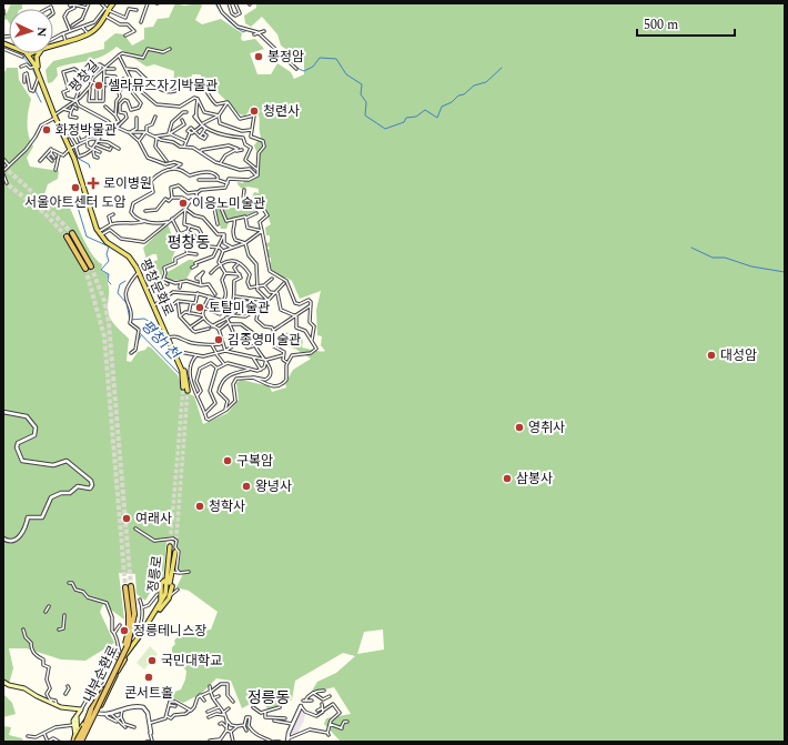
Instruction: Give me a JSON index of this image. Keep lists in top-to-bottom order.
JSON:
{
  "streets": {
    "highway": ["내부순환로"],
    "main road": ["평창문화로", "정릉로"],
    "street": ["평창길"]
  },
  "crossings": [
    ["정릉로", "내부순환로"]
  ],
  "districts": ["평창동", "정릉동"],
  "water": ["평창1천"],
  "places": {
    "other": [
      "봉정암",
      "셀라뮤즈자기박물관",
      "청련사",
      "화정박물관",
      "서울아트센터 도암",
      "이응노미술관",
      "토탈미술관",
      "김종영미술관",
      "대성암",
      "영취사",
      "구복암",
      "삼봉사",
      "왕녕사",
      "청학사",
      "여래사",
      "정릉테니스장",
      "국민대학교",
      "콘서트홀"
    ],
    "health": ["로이병원"]
  },
  "scale_bar": "500 m",
  "north": "right"
}
